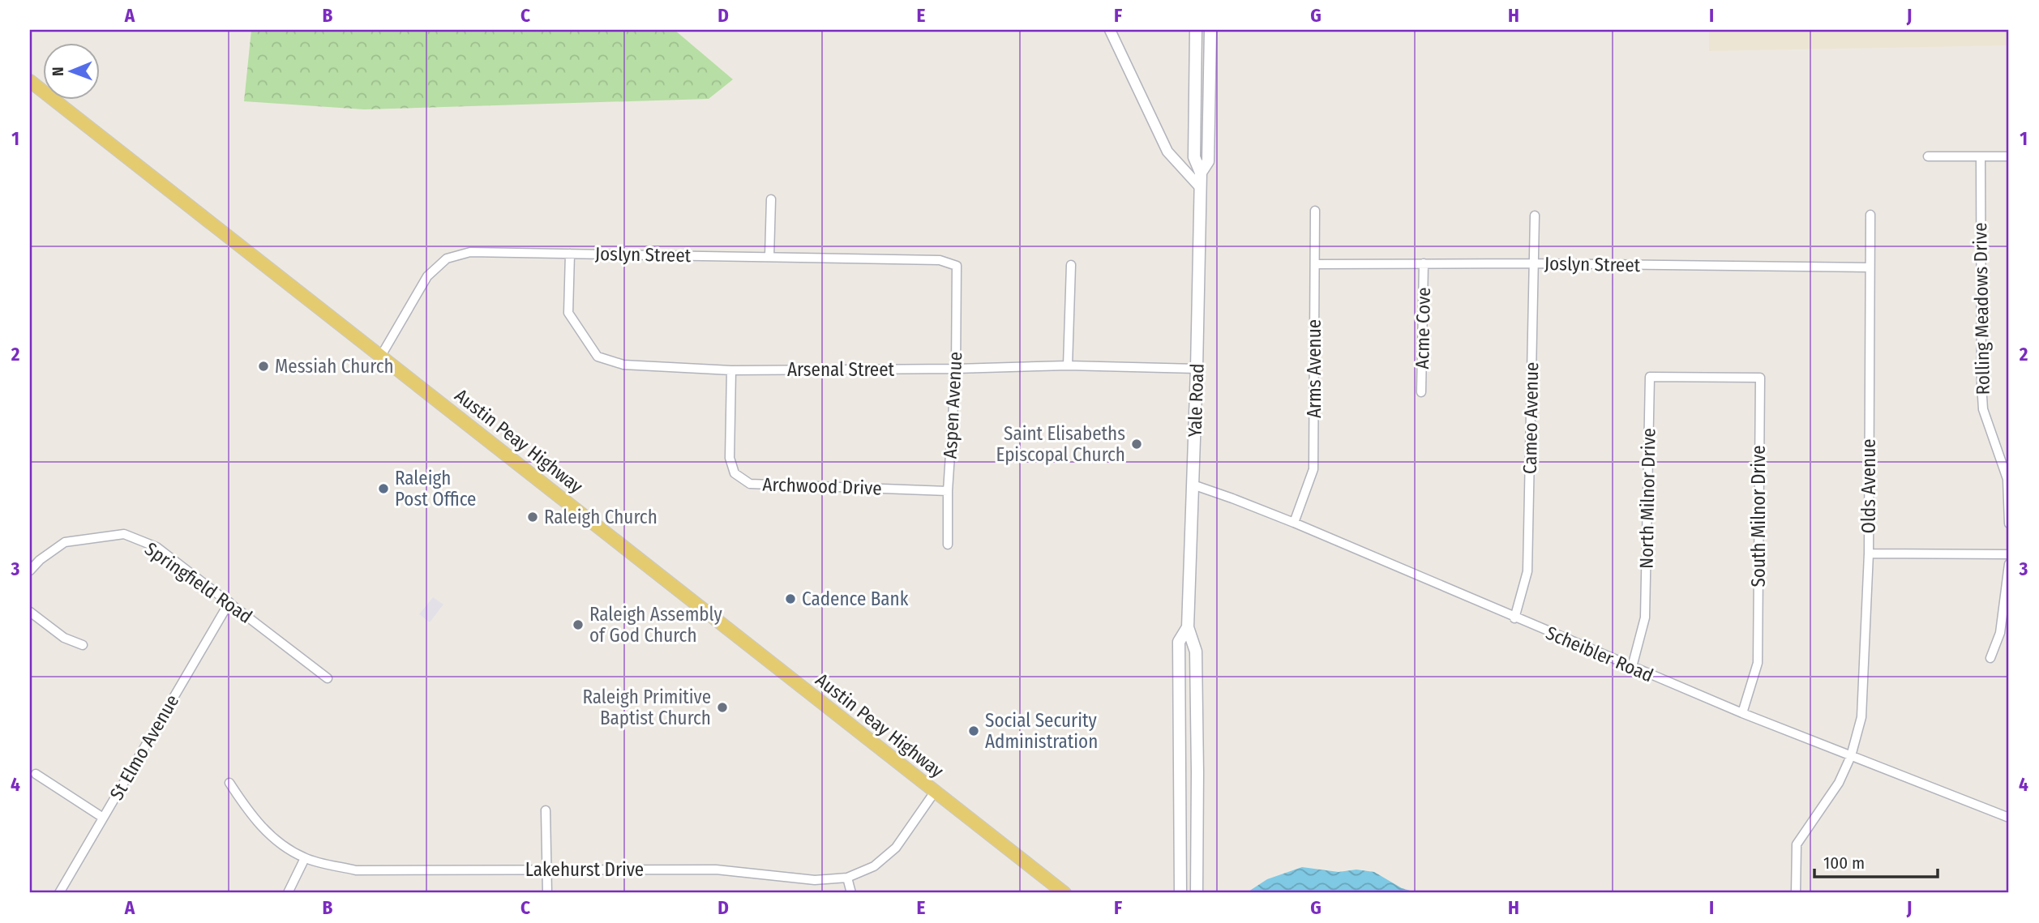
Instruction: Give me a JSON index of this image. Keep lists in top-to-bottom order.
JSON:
{
  "streets": {
    "main road": ["Yale Road", "Austin Peay Highway"],
    "street": [
      "Joslyn Street",
      "Rolling Meadows Drive",
      "Acme Cove",
      "Arms Avenue",
      "Arsenal Street",
      "Aspen Avenue",
      "Cameo Avenue",
      "Archwood Drive",
      "Olds Avenue",
      "North Milnor Drive",
      "South Milnor Drive",
      "Springfield Road",
      "Scheibler Road",
      "St Elmo Avenue",
      "Lakehurst Drive"
    ]
  },
  "crossings": [
    ["Joslyn Street", "Acme Cove"],
    ["Joslyn Street", "Arms Avenue"],
    ["Joslyn Street", "Arsenal Street"],
    ["Joslyn Street", "Aspen Avenue"],
    ["Joslyn Street", "Cameo Avenue"],
    ["Joslyn Street", "Austin Peay Highway"],
    ["Joslyn Street", "Olds Avenue"],
    ["Arms Avenue", "Scheibler Road"],
    ["Arsenal Street", "Yale Road"],
    ["Arsenal Street", "Aspen Avenue"],
    ["Arsenal Street", "Archwood Drive"],
    ["Yale Road", "Scheibler Road"],
    ["Aspen Avenue", "Archwood Drive"],
    ["Cameo Avenue", "Scheibler Road"],
    ["Austin Peay Highway", "Lakehurst Drive"],
    ["Olds Avenue", "Scheibler Road"],
    ["North Milnor Drive", "South Milnor Drive"],
    ["North Milnor Drive", "Scheibler Road"],
    ["South Milnor Drive", "Scheibler Road"],
    ["Springfield Road", "St Elmo Avenue"]
  ],
  "places": [
    "Messiah Church",
    "Saint Elisabeths Episcopal Church",
    "Raleigh Post Office",
    "Raleigh Church",
    "Cadence Bank",
    "Raleigh Assembly of God Church",
    "Raleigh Primitive Baptist Church",
    "Social Security Administration"
  ],
  "scale_bar": "100 m",
  "north": "left",
  "grid": {
    "columns": [
      "A",
      "B",
      "C",
      "D",
      "E",
      "F",
      "G",
      "H",
      "I",
      "J"
    ],
    "rows": [
      "1",
      "2",
      "3",
      "4"
    ]
  }
}
